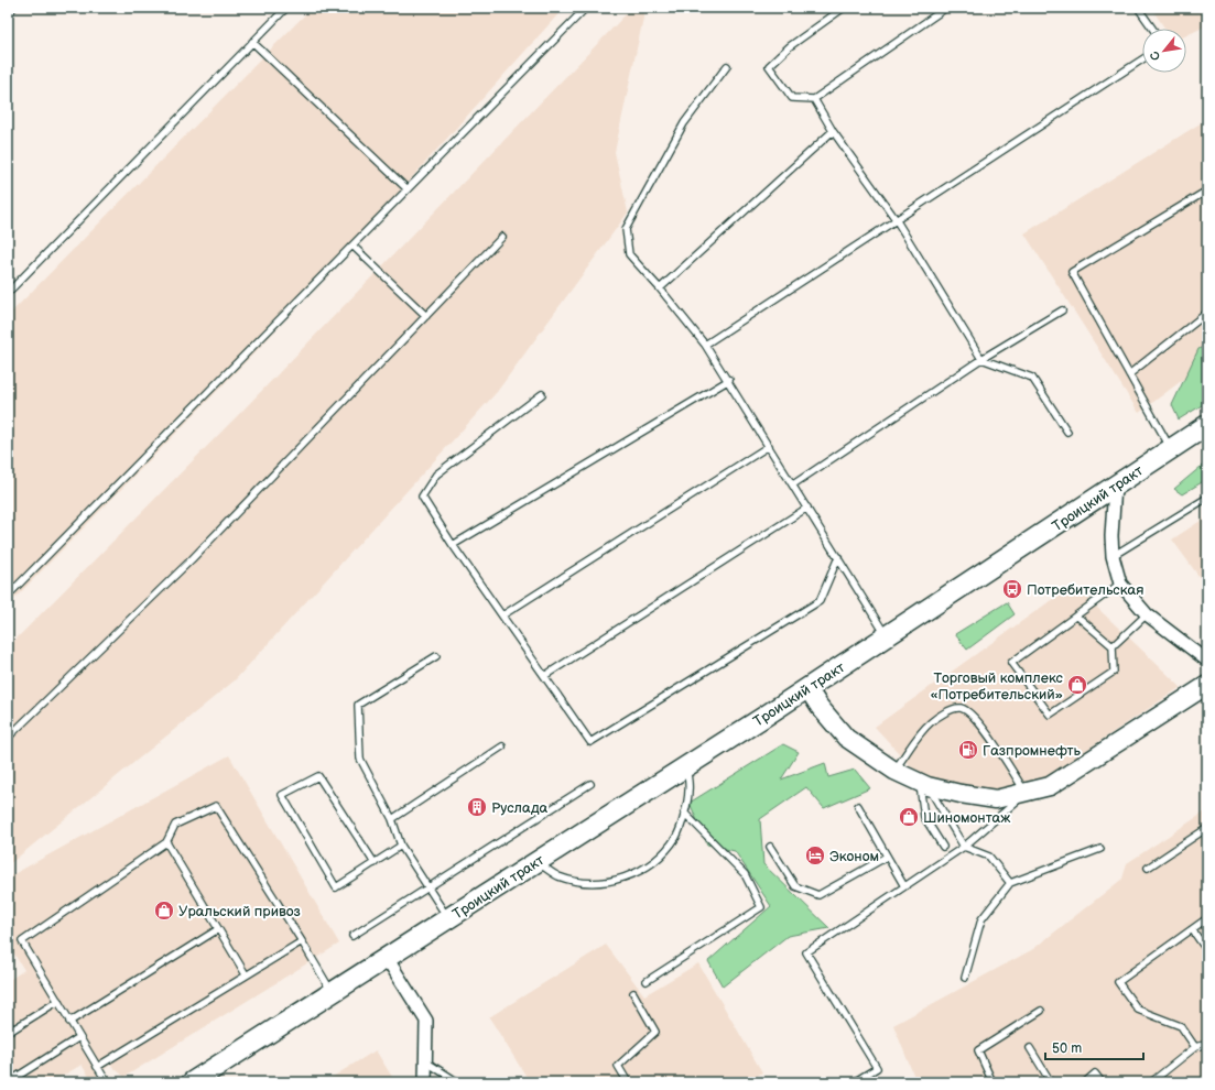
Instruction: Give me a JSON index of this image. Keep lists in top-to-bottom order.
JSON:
{
  "streets": {
    "main road": ["Троицкий тракт"]
  },
  "places": {
    "bus stop": ["Потребительская"],
    "shop": ["Торговый комплекс «Потребительский»", "Шиномонтаж", "Уральский привоз"],
    "fuel station": ["Газпромнефть"],
    "building": ["Руслада"],
    "hotel": ["Эконом"]
  },
  "scale_bar": "50 m",
  "north": "bottom left"
}
